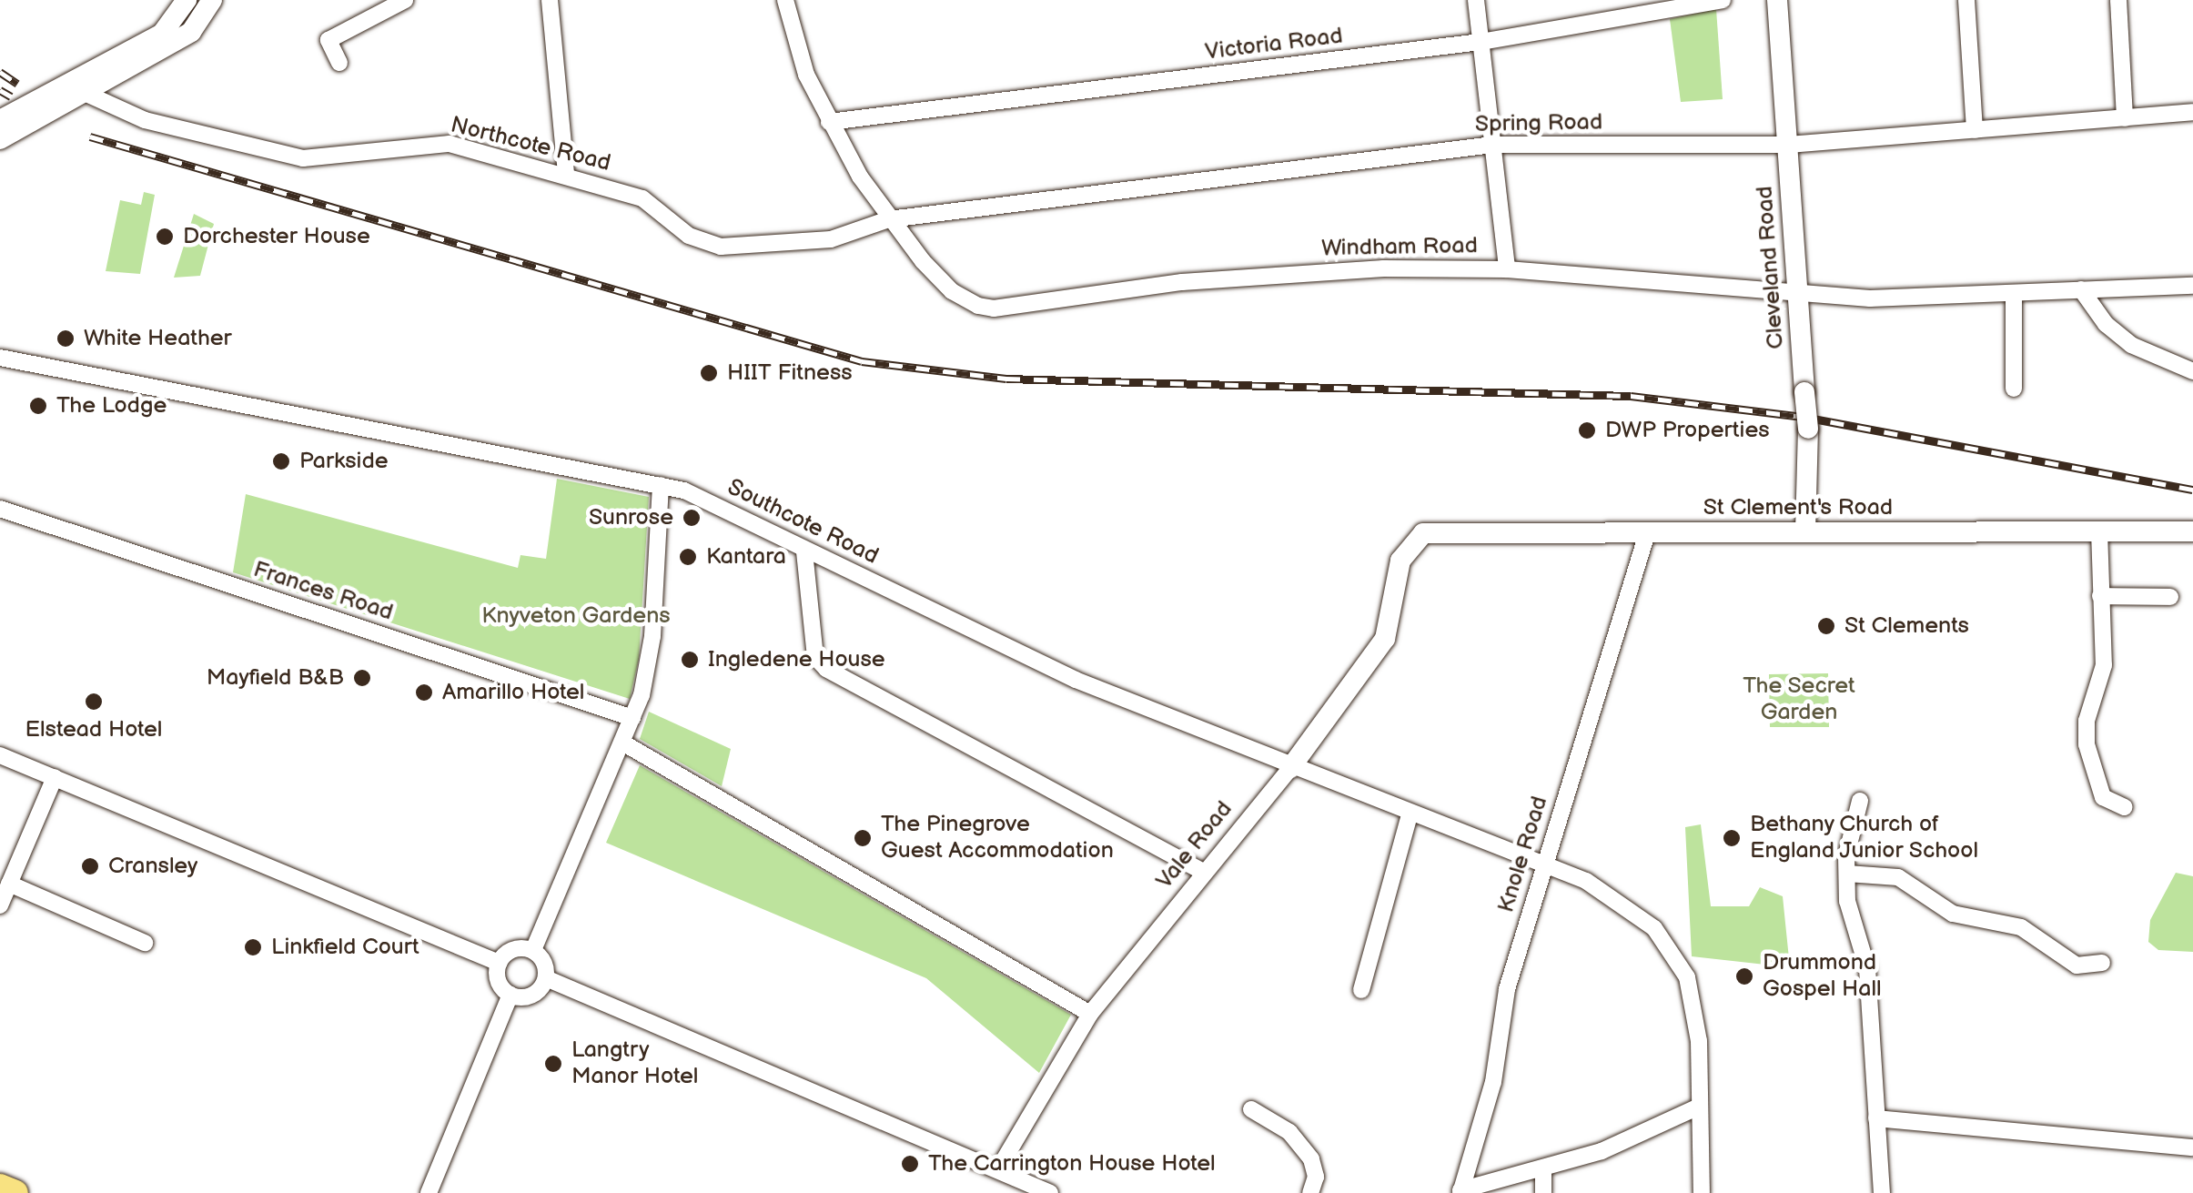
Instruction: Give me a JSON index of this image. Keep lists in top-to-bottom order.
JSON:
{
  "streets": {
    "street": [
      "Victoria Road",
      "Spring Road",
      "Northcote Road",
      "Windham Road",
      "Cleveland Road",
      "St Clement's Road",
      "Southcote Road",
      "Frances Road",
      "Vale Road",
      "Knole Road"
    ]
  },
  "crossings": [
    ["Victoria Road", "Windham Road"],
    ["Spring Road", "Northcote Road"],
    ["Spring Road", "Windham Road"],
    ["Spring Road", "Cleveland Road"],
    ["Northcote Road", "Windham Road"],
    ["Windham Road", "Cleveland Road"],
    ["Cleveland Road", "St Clement's Road"],
    ["St Clement's Road", "Vale Road"],
    ["St Clement's Road", "Knole Road"],
    ["Southcote Road", "Vale Road"],
    ["Southcote Road", "Knole Road"]
  ],
  "parks": ["Knyveton Gardens", "The Secret Garden"],
  "places": [
    "Dorchester House",
    "White Heather",
    "HIIT Fitness",
    "The Lodge",
    "DWP Properties",
    "Parkside",
    "Sunrose",
    "Kantara",
    "St Clements",
    "Ingledene House",
    "Mayfield B&B",
    "Amarillo Hotel",
    "Elstead Hotel",
    "The Pinegrove Guest Accommodation",
    "Bethany Church of England Junior School",
    "Cransley",
    "Linkfield Court",
    "Drummond Gospel Hall",
    "Langtry Manor Hotel",
    "The Carrington House Hotel"
  ]
}
